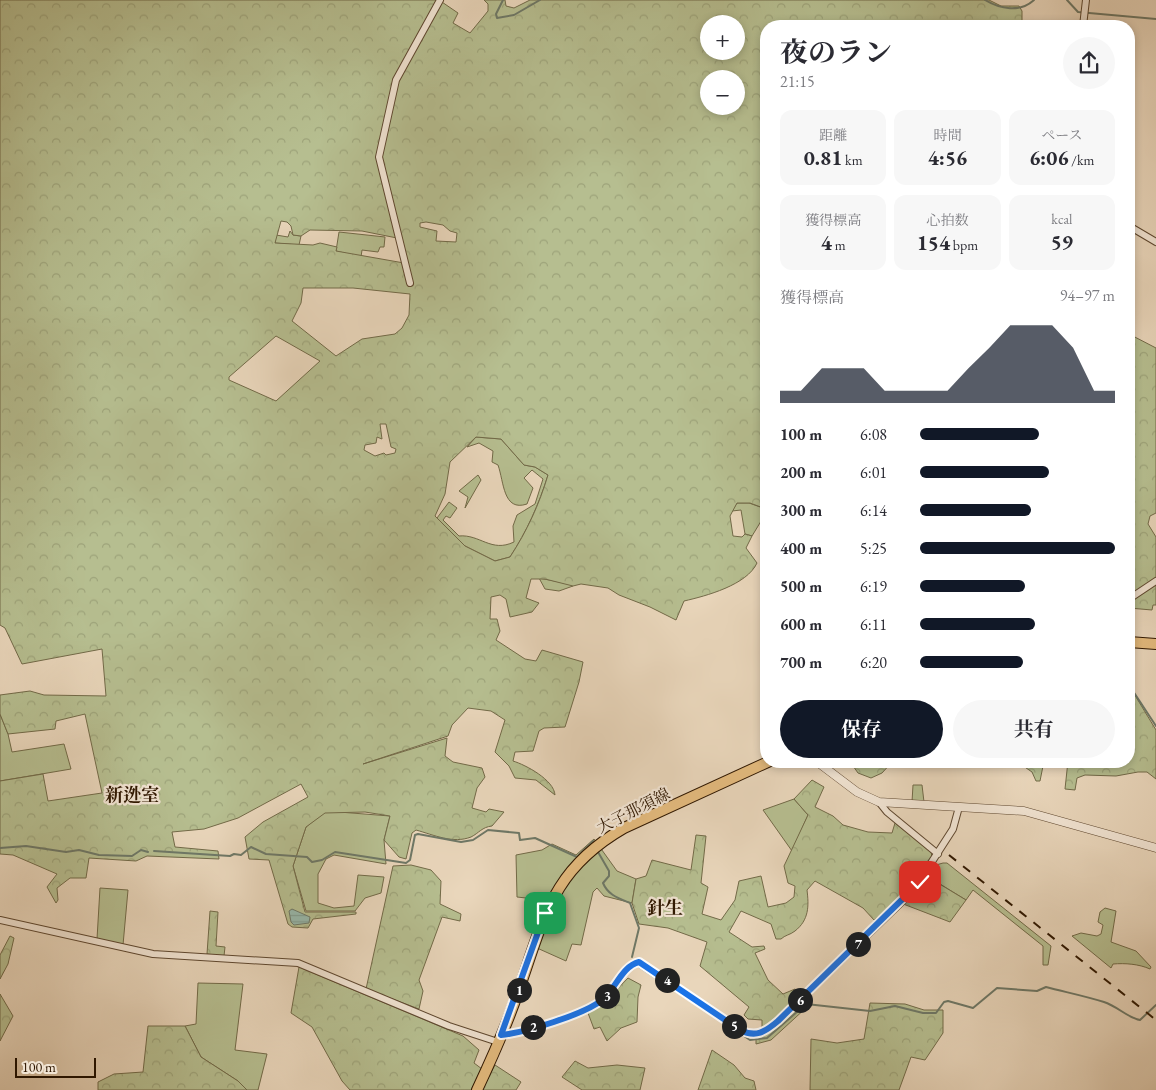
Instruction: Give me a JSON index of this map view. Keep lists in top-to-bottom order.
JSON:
{
  "streets": {
    "main road": ["大子那須線"]
  },
  "districts": ["新迯室", "針生"],
  "scale_bar": "100 m",
  "page": {
    "map_buttons": ["+", "−"],
    "heading": ["夜のラン", "21:15"],
    "stats": [
      ["距離", "0.81 km"],
      ["時間", "4:56"],
      ["ペース", "6:06 /km"],
      ["獲得標高", "4 m"],
      ["心拍数", "154 bpm"],
      ["kcal", "59"]
    ],
    "chart": ["獲得標高", "94–97 m"],
    "list": [
      {
        "name": "100 m",
        "note": "6:08"
      },
      {
        "name": "200 m",
        "note": "6:01"
      },
      {
        "name": "300 m",
        "note": "6:14"
      },
      {
        "name": "400 m",
        "note": "5:25"
      },
      {
        "name": "500 m",
        "note": "6:19"
      },
      {
        "name": "600 m",
        "note": "6:11"
      },
      {
        "name": "700 m",
        "note": "6:20"
      }
    ],
    "buttons": ["保存", "共有"],
    "pins": [
      "7",
      "4",
      "1",
      "3",
      "6",
      "5",
      "2"
    ],
    "scale": "100 m"
  }
}
